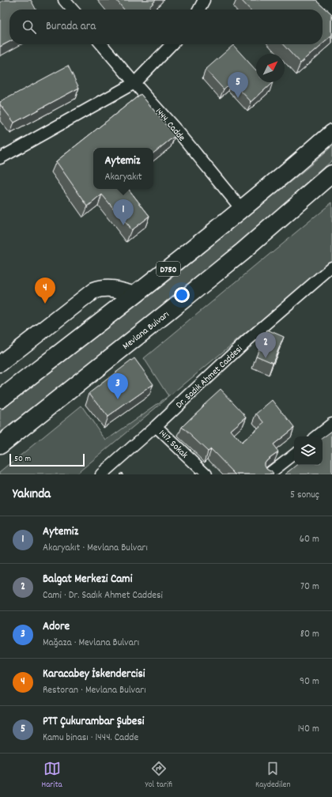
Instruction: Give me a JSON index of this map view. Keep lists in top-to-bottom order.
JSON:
{
  "streets": {
    "highway": ["D750", "Mevlana Bulvarı"],
    "street": ["1444. Cadde", "Dr. Sadık Ahmet Caddesi", "1417. Sokak"]
  },
  "crossings": [
    ["1444. Cadde", "D750"],
    ["Dr. Sadık Ahmet Caddesi", "1417. Sokak"]
  ],
  "scale_bar": "50 m",
  "north": "top right",
  "page": {
    "search": "Burada ara",
    "pins": [
      "5",
      "1",
      "4",
      "2",
      "3"
    ],
    "popup": ["Aytemiz", "Akaryakıt"],
    "scale": "50 m",
    "heading": ["Yakında", "5 sonuç"],
    "list": [
      {
        "mark": "1",
        "name": "Aytemiz",
        "note": "Akaryakıt · Mevlana Bulvarı",
        "value": "60 m"
      },
      {
        "mark": "2",
        "name": "Balgat Merkezi Cami",
        "note": "Cami · Dr. Sadık Ahmet Caddesi",
        "value": "70 m"
      },
      {
        "mark": "3",
        "name": "Adore",
        "note": "Mağaza · Mevlana Bulvarı",
        "value": "80 m"
      },
      {
        "mark": "4",
        "name": "Karacabey İskendercisi",
        "note": "Restoran · Mevlana Bulvarı",
        "value": "90 m"
      },
      {
        "mark": "5",
        "name": "PTT Çukurambar Şubesi",
        "note": "Kamu binası · 1444. Cadde",
        "value": "140 m"
      }
    ],
    "nav": ["Harita", "Yol tarifi", "Kaydedilen"]
  }
}
